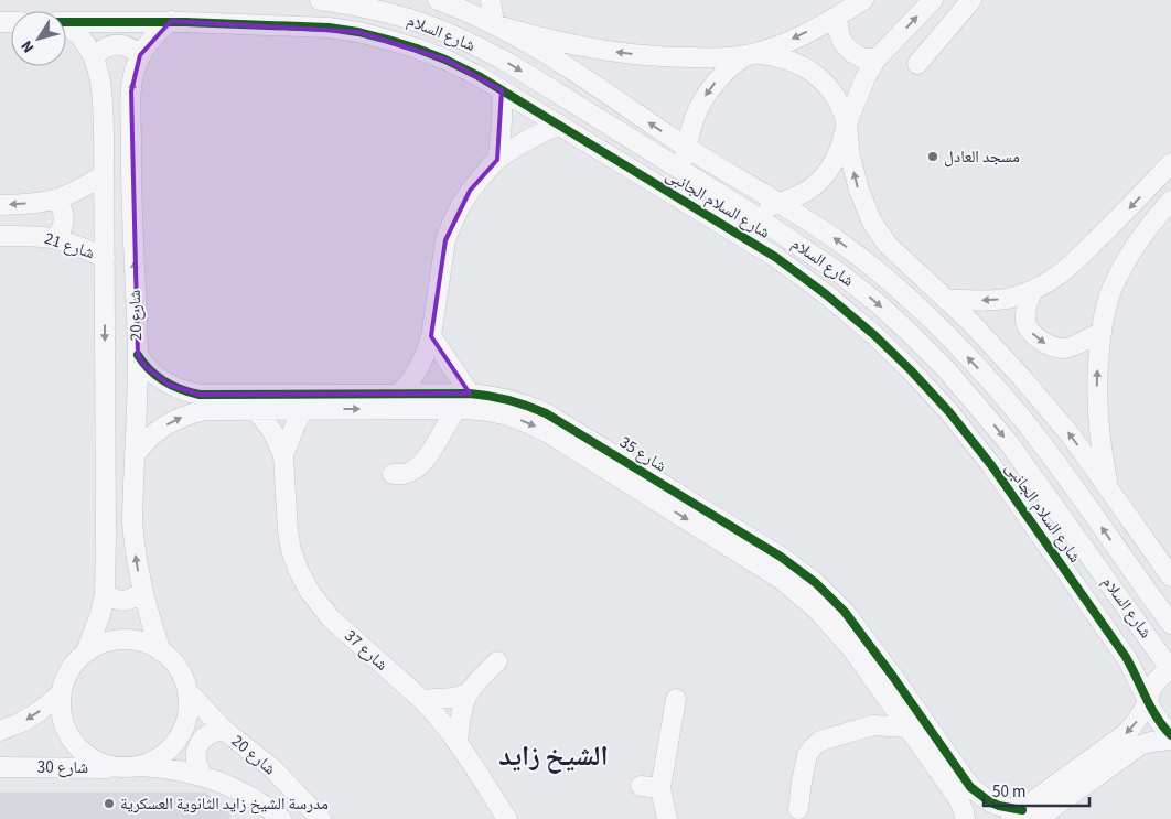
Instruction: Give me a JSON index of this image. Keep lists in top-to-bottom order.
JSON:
{
  "streets": {
    "street": [
      "شارع السلام",
      "شارع السلام الجانبى",
      "شارع 21",
      "شارع 20",
      "شارع 35",
      "شارع 37",
      "شارع 30"
    ]
  },
  "crossings": [
    ["شارع السلام الجانبى", "شارع 20"],
    ["شارع 21", "شارع 20"],
    ["شارع 20", "شارع 35"],
    ["شارع 20", "شارع 30"],
    ["شارع 35", "شارع 37"]
  ],
  "districts": ["الشيخ زايد"],
  "places": ["مسجد العادل", "مدرسة الشيخ زايد الثانوية العسكرية"],
  "scale_bar": "50 m",
  "north": "bottom left"
}
